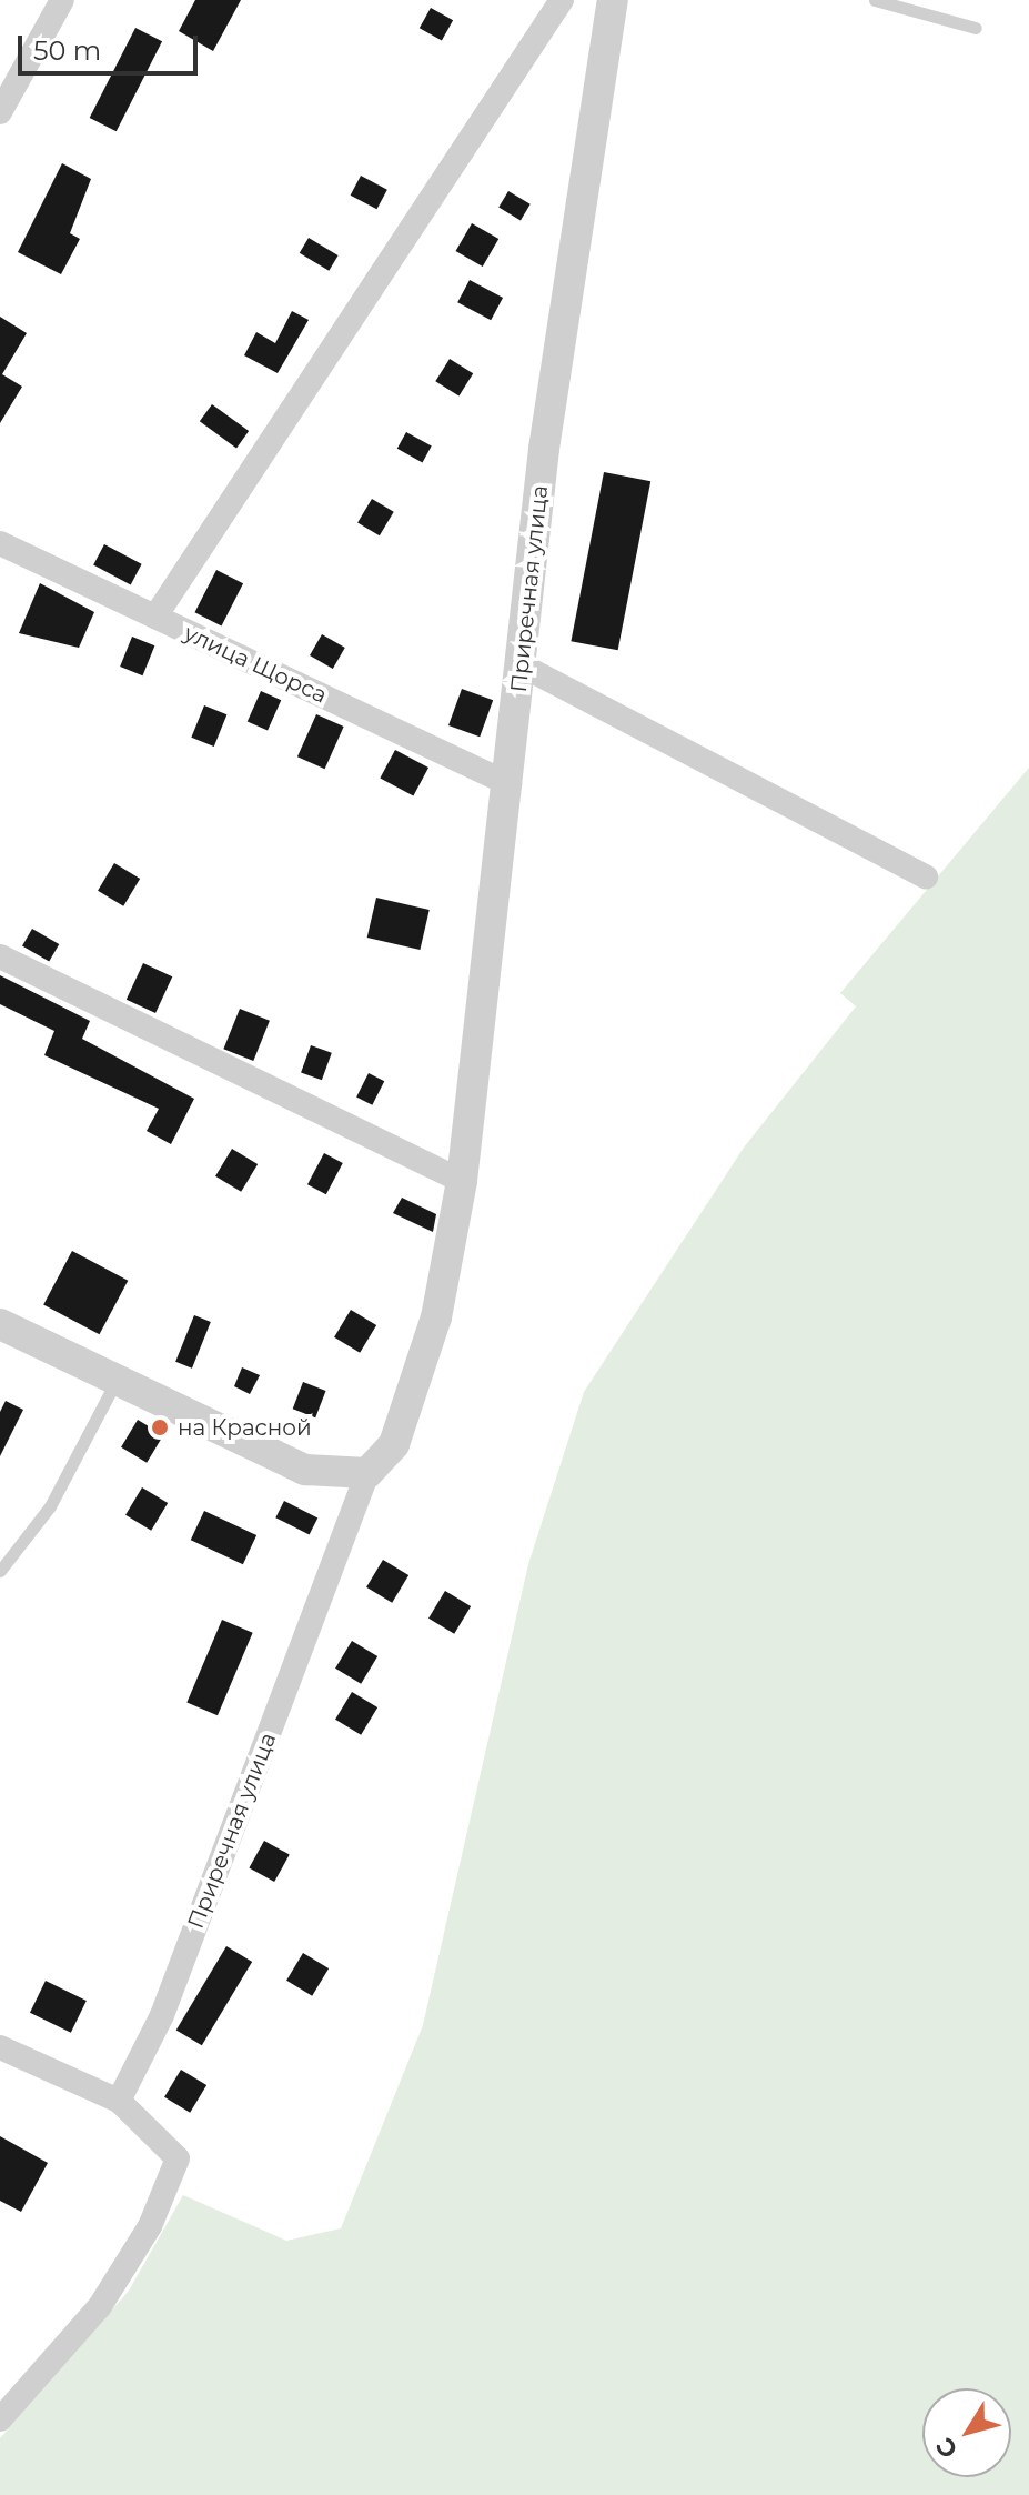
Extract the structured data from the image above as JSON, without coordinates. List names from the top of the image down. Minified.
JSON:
{"streets":{"street":["Приречная улица","улица Щорса"]},"crossings":[["Приречная улица","улица Щорса"]],"places":["на Красной"],"scale_bar":"50 m","north":"bottom left"}
